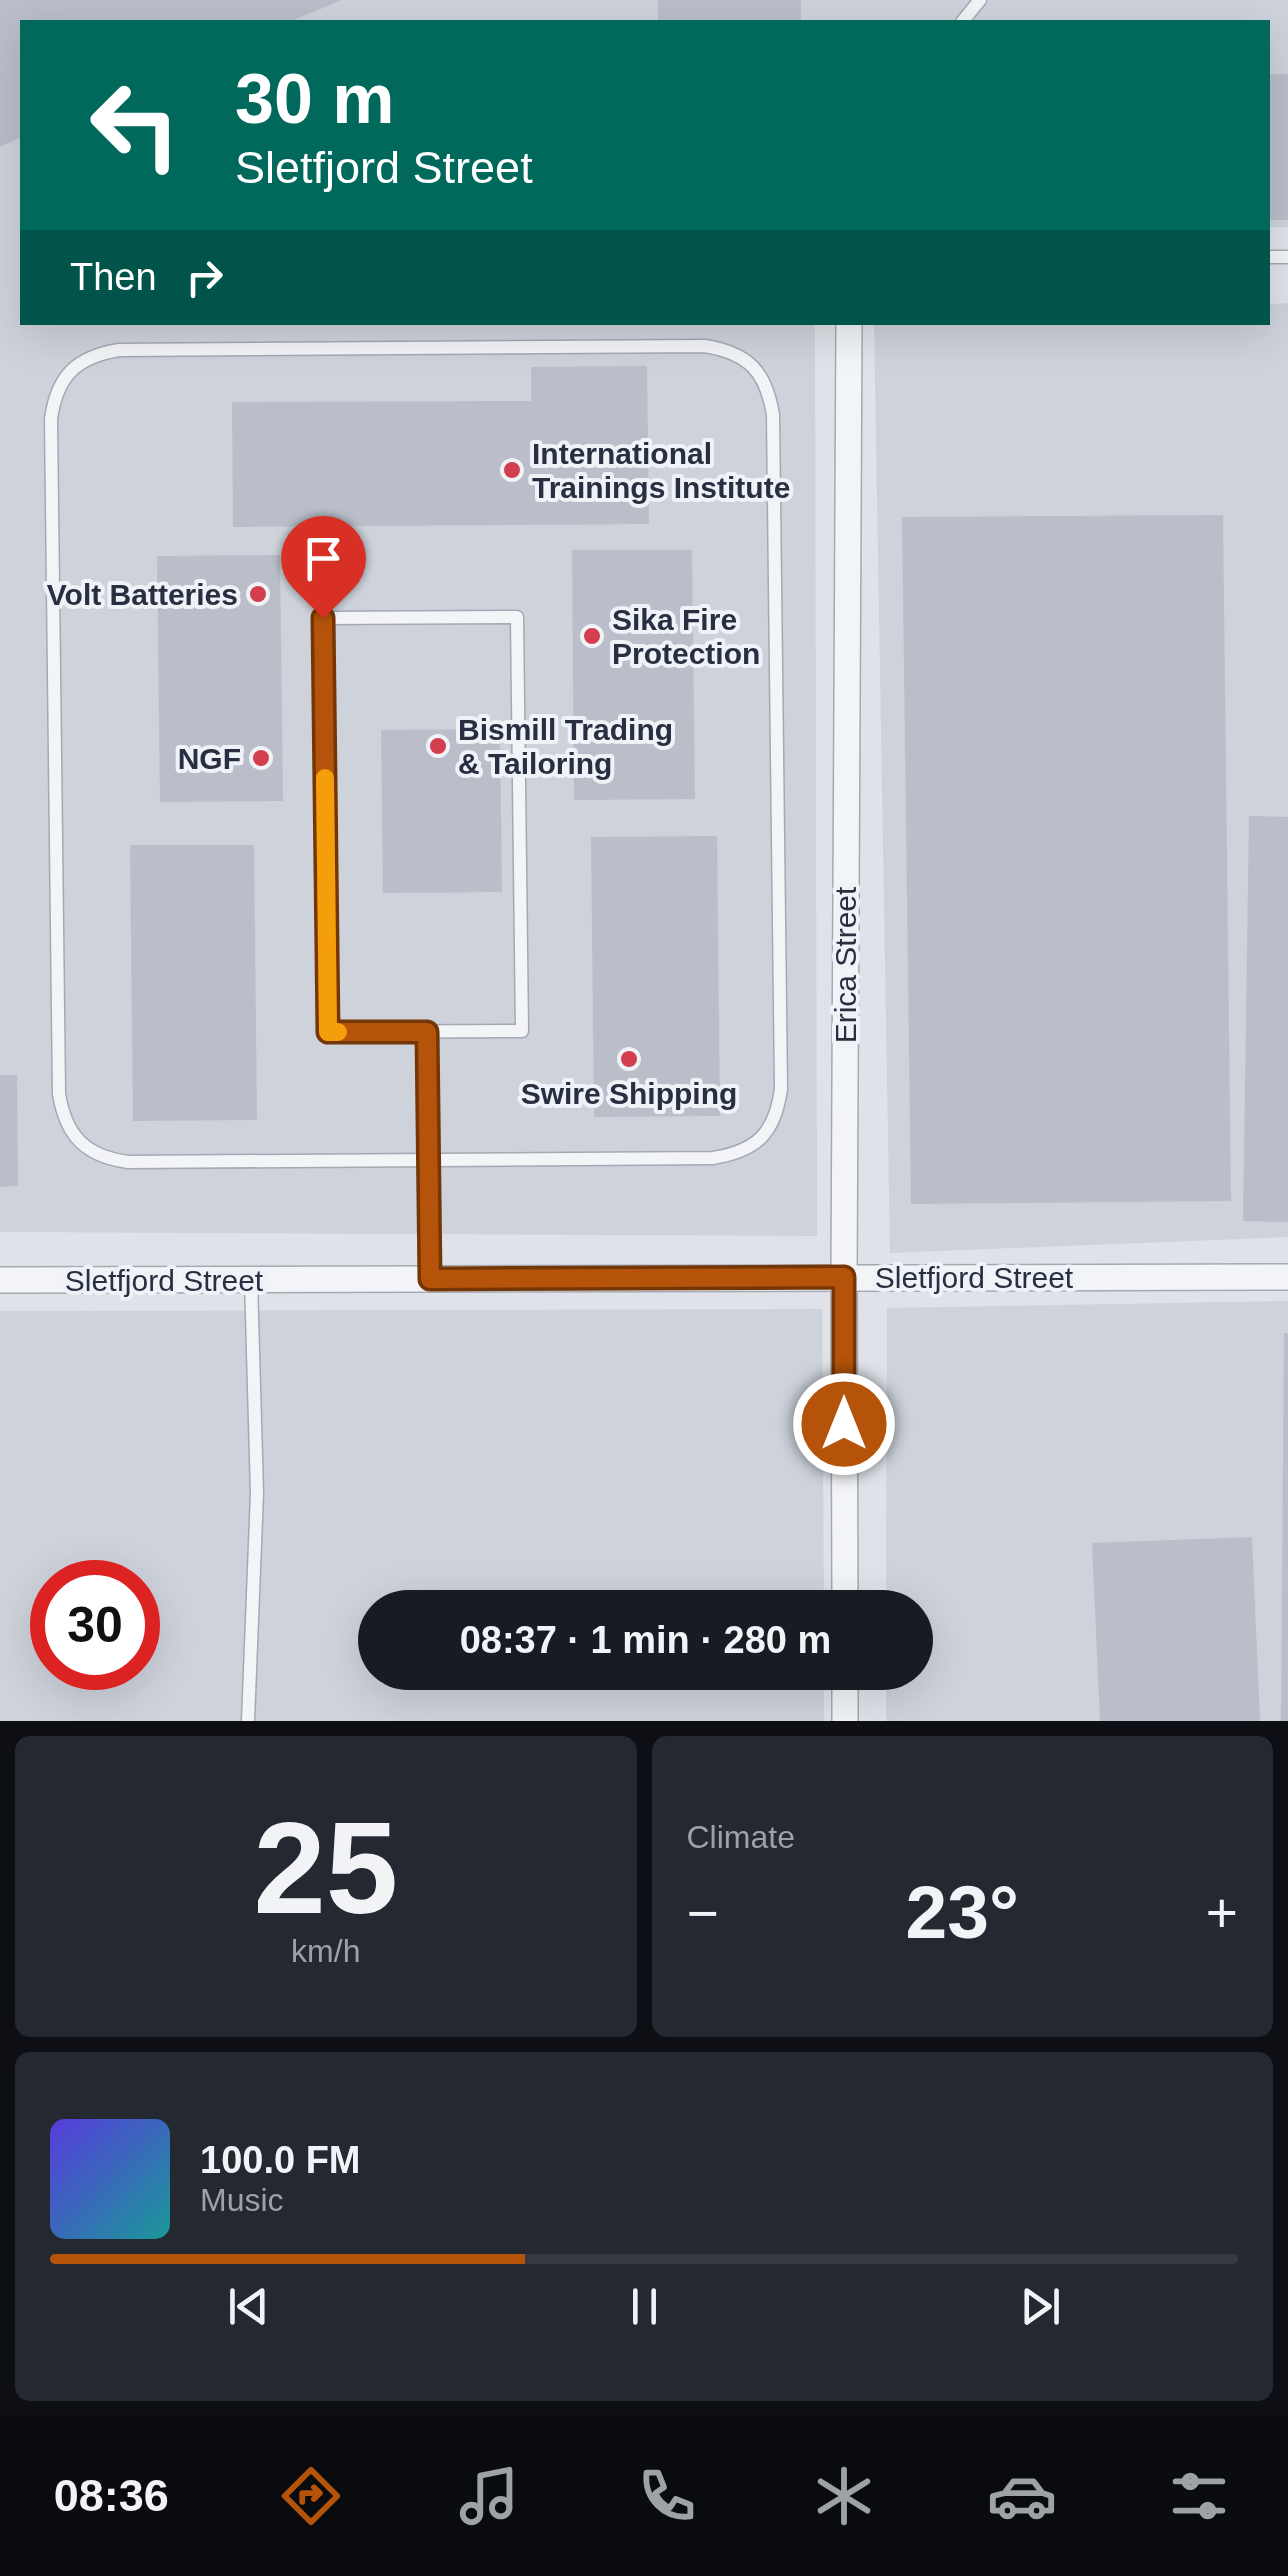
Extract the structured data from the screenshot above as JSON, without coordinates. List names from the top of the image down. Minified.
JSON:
{"streets":{"street":["Erica Street","Sletfjord Street"]},"crossings":[["Erica Street","Sletfjord Street"]],"places":["International Trainings Institute","Volt Batteries","Sika Fire Protection","Bismill Trading & Tailoring","NGF","Swire Shipping"],"page":{"turn":["30 m","Sletfjord Street"],"then":"Then","limit":"30","trip":"08:37 · 1 min · 280 m","tile":[["25","km/h"],"Climate"],"heat":["−","23°","+"],"song":["100.0 FM","Music"],"tabs":"08:36"}}
